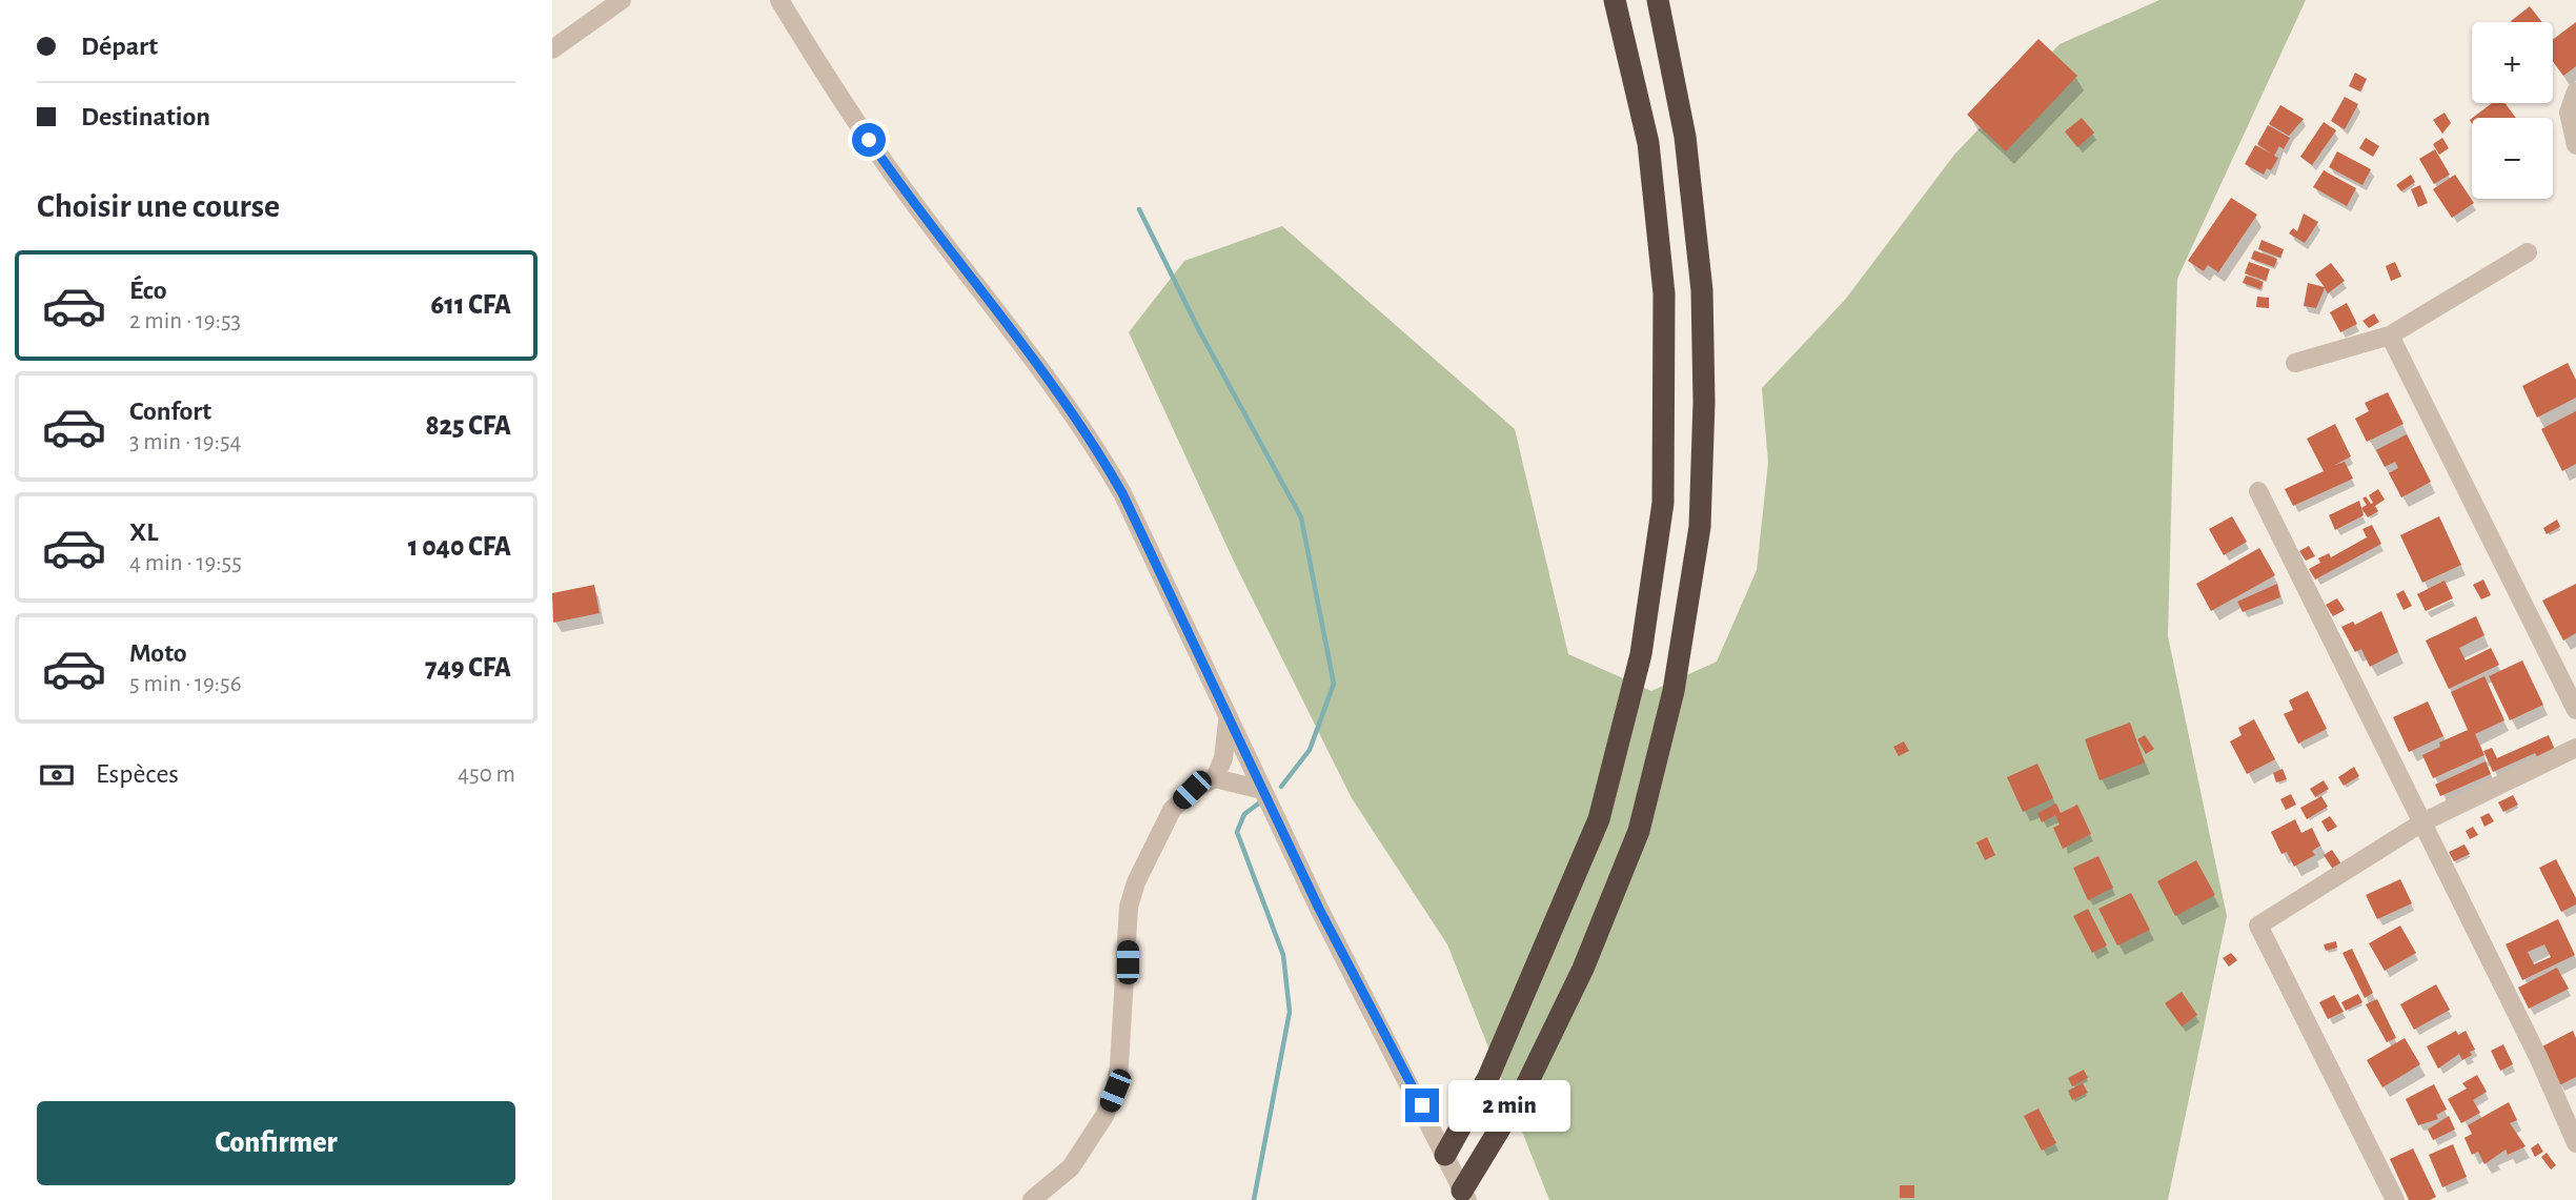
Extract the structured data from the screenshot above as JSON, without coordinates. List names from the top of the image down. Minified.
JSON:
{"page":{"banner":["Départ","Destination"],"map_buttons":["+","−"],"heading":"Choisir une course","list":[{"name":"Éco","note":"2 min · 19:53","value":"611 CFA"},{"name":"Confort","note":"3 min · 19:54","value":"825 CFA"},{"name":"XL","note":"4 min · 19:55","value":"1 040 CFA"},{"name":"Moto","note":"5 min · 19:56","value":"749 CFA"}],"pay":["Espèces","450 m"],"bubble":"2 min","buttons":"Confirmer"}}
